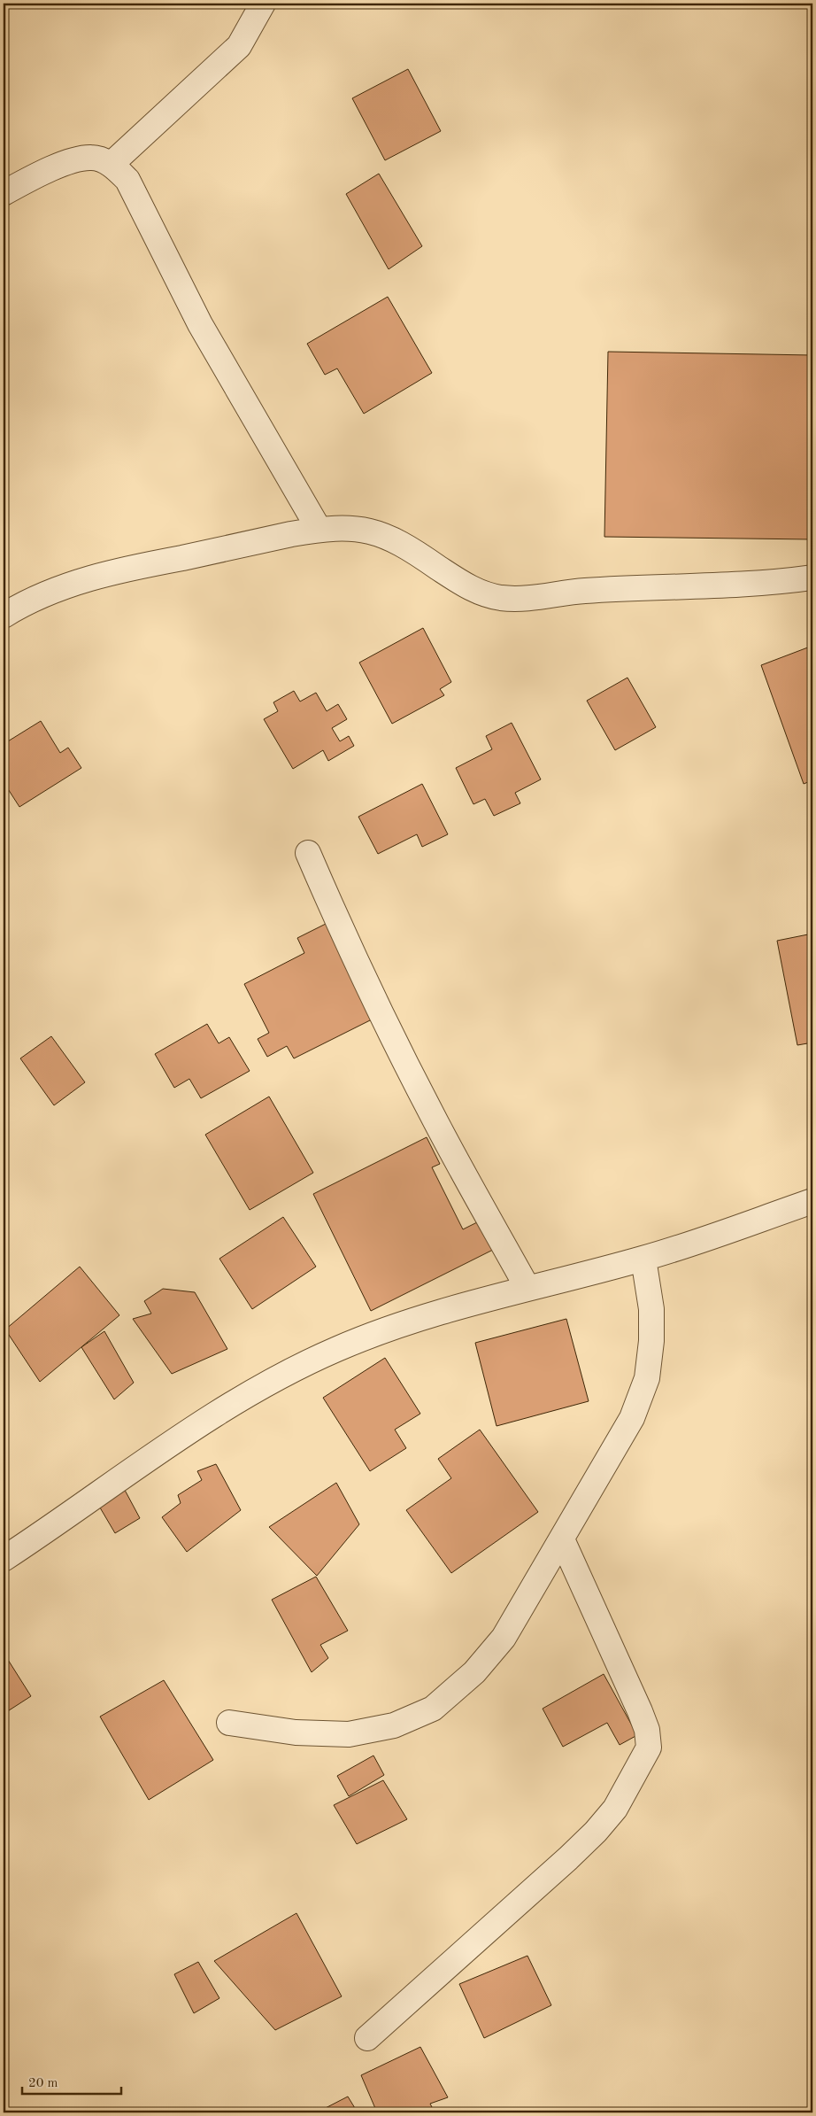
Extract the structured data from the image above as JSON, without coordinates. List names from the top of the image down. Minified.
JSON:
{"scale_bar":"20 m"}
